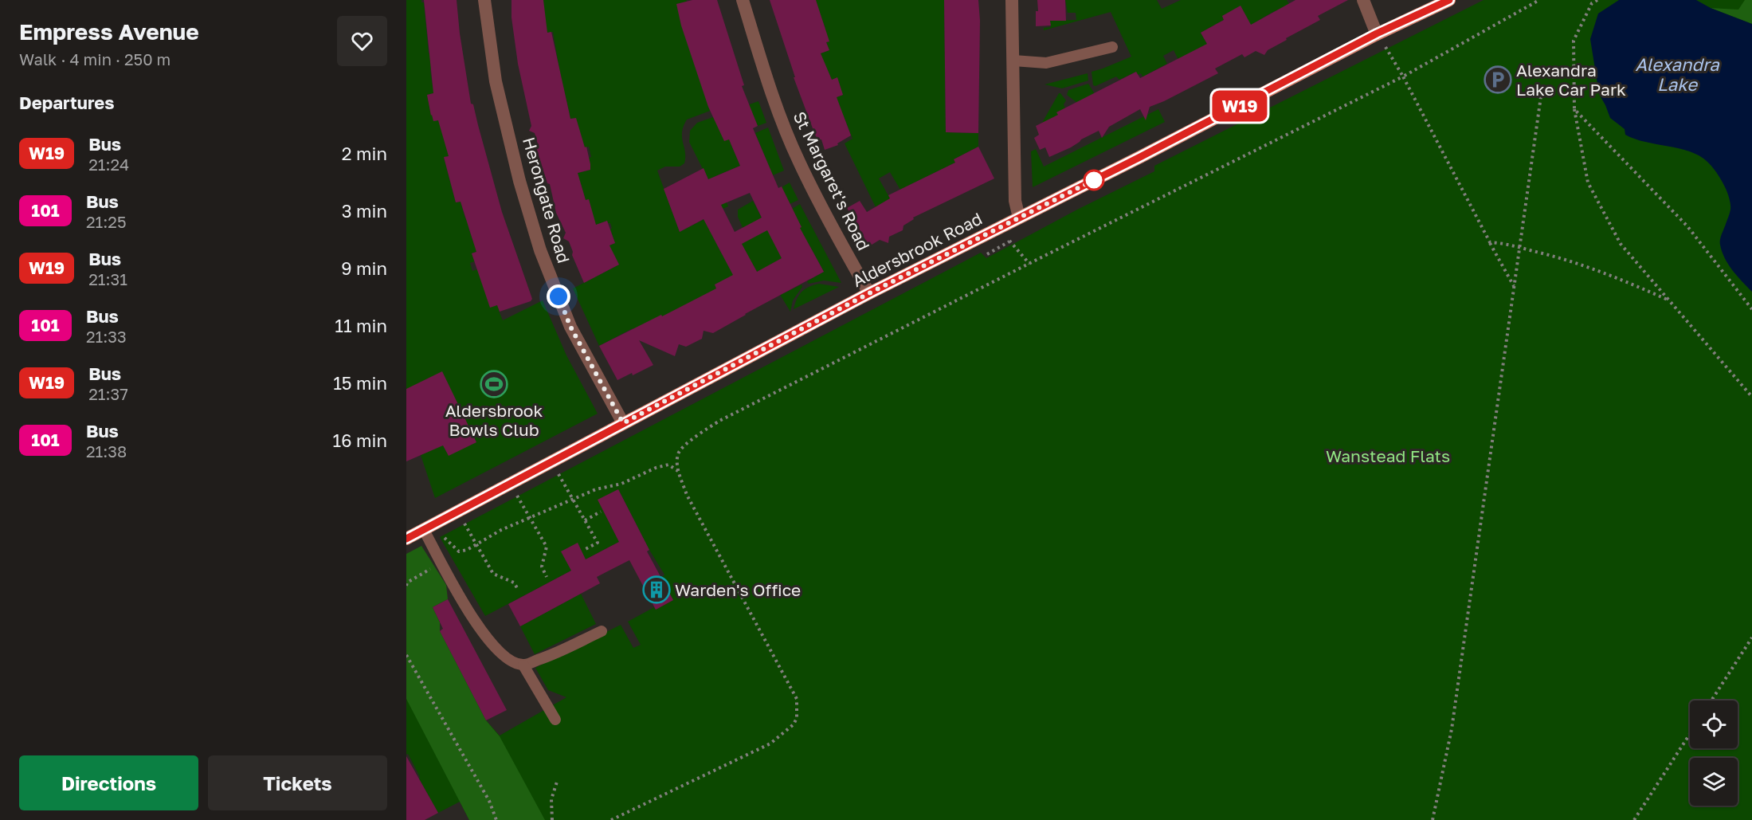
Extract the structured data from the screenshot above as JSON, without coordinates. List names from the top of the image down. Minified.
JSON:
{"streets":{"main road":["Aldersbrook Road"],"street":["St Margaret's Road","Herongate Road"]},"crossings":[["St Margaret's Road","Aldersbrook Road"],["Herongate Road","Aldersbrook Road"]],"water":["Alexandra Lake"],"parks":["Wanstead Flats"],"places":{"parking":["Alexandra Lake Car Park"],"sports":["Aldersbrook Bowls Club"],"building":["Warden's Office"]},"lines":["bus line W19"],"page":{"heading":[["Empress Avenue","Walk · 4 min · 250 m"],"Departures"],"on_map":"W19","list":[{"mark":"W19","name":"Bus","note":"21:24","value":"2 min"},{"mark":"101","name":"Bus","note":"21:25","value":"3 min"},{"mark":"W19","name":"Bus","note":"21:31","value":"9 min"},{"mark":"101","name":"Bus","note":"21:33","value":"11 min"},{"mark":"W19","name":"Bus","note":"21:37","value":"15 min"},{"mark":"101","name":"Bus","note":"21:38","value":"16 min"}],"buttons":["Directions","Tickets"]}}
